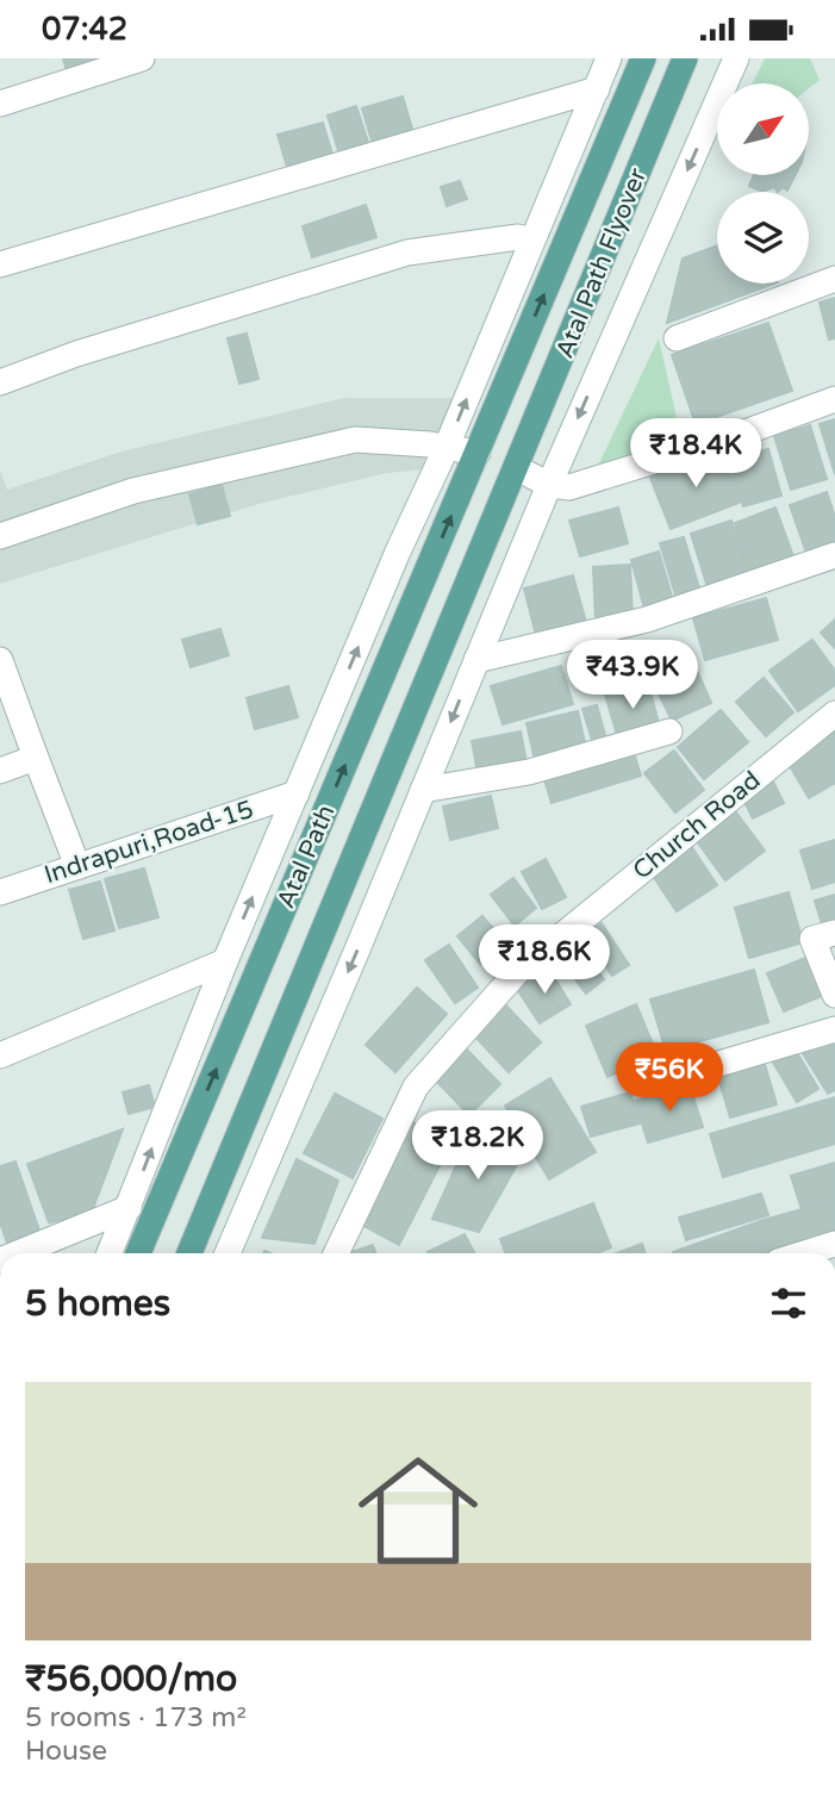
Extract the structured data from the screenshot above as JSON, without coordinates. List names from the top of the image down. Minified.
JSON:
{"streets":{"main road":["Atal Path Flyover","Atal Path"],"street":["Church Road","Indrapuri,Road-15"]},"crossings":[["Atal Path Flyover","Atal Path"]],"north":"top right","page":{"status":"07:42","price":["₹18.4K","₹43.9K","₹18.6K","₹56K","₹18.2K"],"heading":"5 homes","list":[{"name":"₹56,000/mo","note":"5 rooms · 173 m² · House"}]}}
